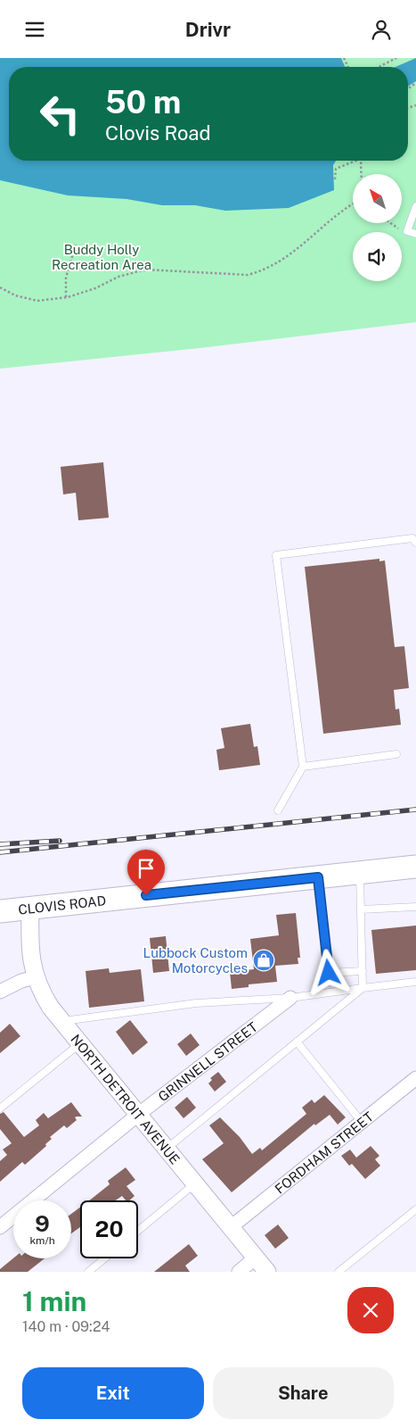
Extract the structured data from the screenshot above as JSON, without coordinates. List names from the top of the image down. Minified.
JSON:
{"streets":{"highway":["CLOVIS ROAD"],"street":["GRINNELL STREET","NORTH DETROIT AVENUE","FORDHAM STREET"]},"crossings":[["CLOVIS ROAD","NORTH DETROIT AVENUE"],["GRINNELL STREET","NORTH DETROIT AVENUE"],["NORTH DETROIT AVENUE","FORDHAM STREET"]],"parks":["Buddy Holly Recreation Area"],"places":{"shop":["Lubbock Custom Motorcycles"]},"north":"top left","page":{"header":"Drivr","turn":["50 m","Clovis Road"],"speed":"9 km/h","limit":"20","heading":["1 min","140 m · 09:24"],"buttons":["Exit","Share"]}}
